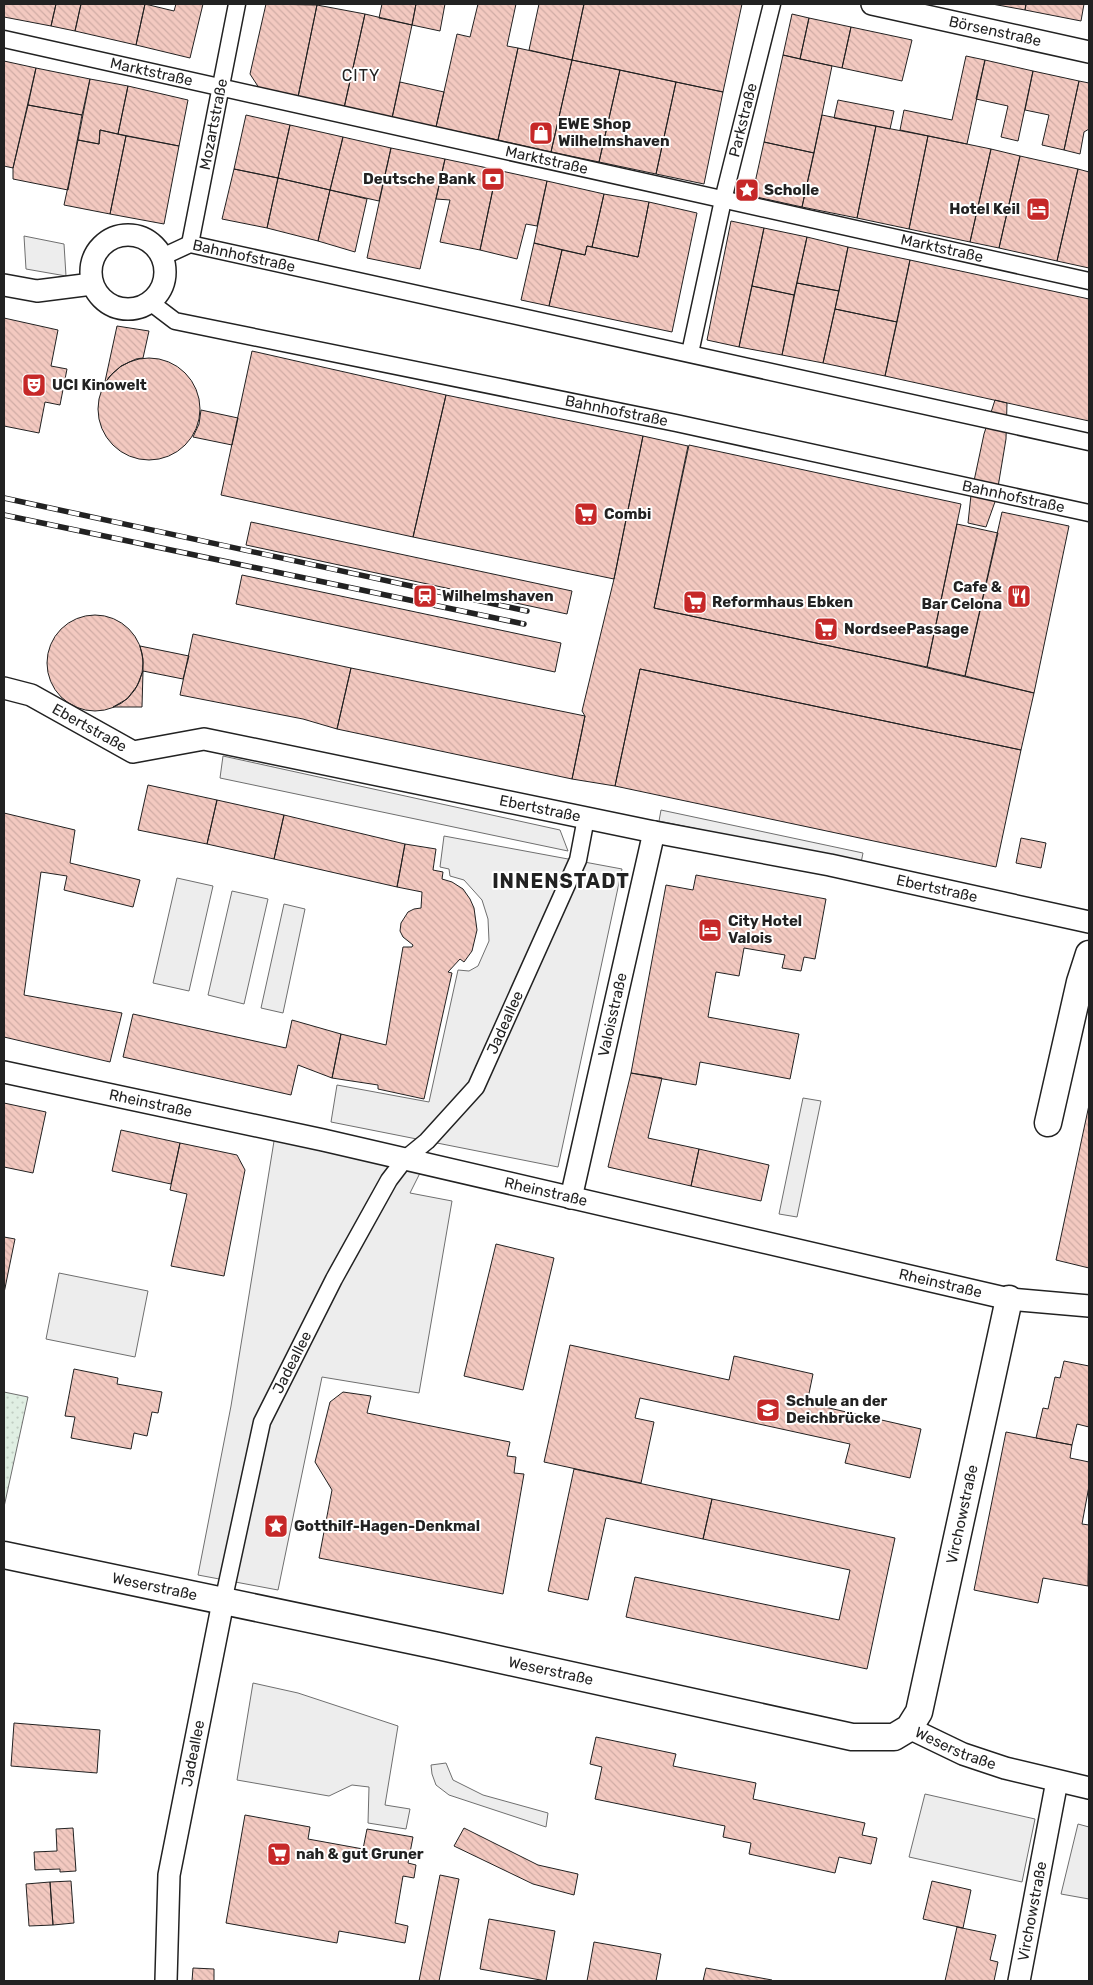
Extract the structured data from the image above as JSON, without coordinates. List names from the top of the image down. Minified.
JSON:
{"streets":{"street":["Börsenstraße","Marktstraße","Parkstraße","Mozartstraße","Bahnhofstraße","Ebertstraße","Valoisstraße","Jadeallee","Rheinstraße","Virchowstraße","Weserstraße"]},"crossings":[["Marktstraße","Parkstraße"],["Marktstraße","Mozartstraße"],["Parkstraße","Bahnhofstraße"],["Mozartstraße","Bahnhofstraße"],["Ebertstraße","Valoisstraße"],["Ebertstraße","Jadeallee"],["Valoisstraße","Rheinstraße"],["Jadeallee","Rheinstraße"],["Jadeallee","Weserstraße"],["Rheinstraße","Virchowstraße"],["Virchowstraße","Weserstraße"]],"districts":["CITY","INNENSTADT"],"places":{"shop":["EWE Shop Wilhelmshaven"],"bank":["Deutsche Bank"],"place":["Scholle","Gotthilf-Hagen-Denkmal"],"hotel":["Hotel Keil","City Hotel Valois"],"theatre":["UCI Kinowelt"],"supermarket":["Combi","Reformhaus Ebken","NordseePassage","nah & gut Gruner"],"station":["Wilhelmshaven"],"restaurant":["Cafe & Bar Celona"],"school or university":["Schule an der Deichbrücke"]}}
